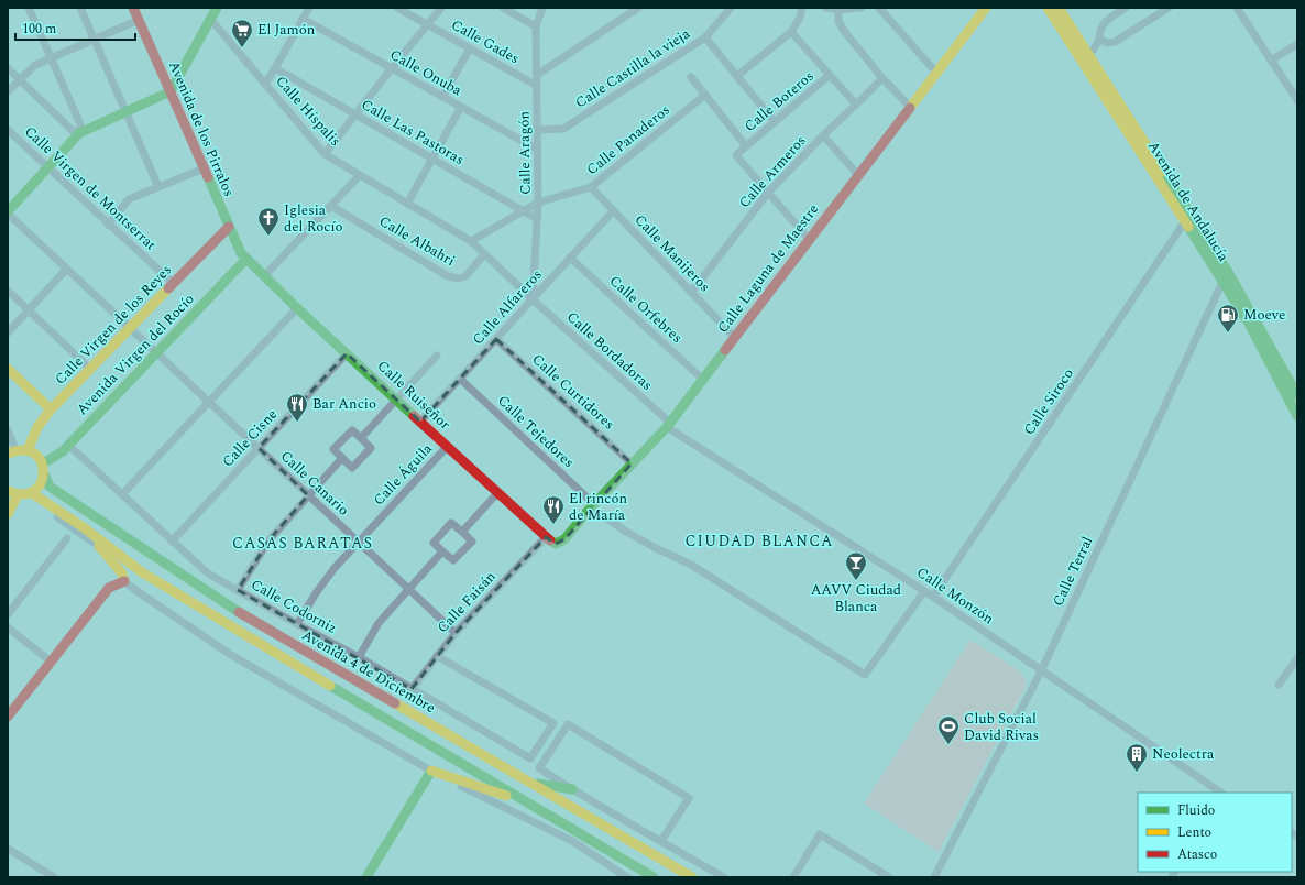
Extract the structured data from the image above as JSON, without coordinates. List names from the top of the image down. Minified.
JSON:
{"streets":{"main road":["Avenida de los Pirralos","Avenida de Andalucía","Calle Laguna de Maestre","Calle Virgen de los Reyes","Avenida Virgen del Rocío","Calle Ruiseñor","Avenida 4 de Diciembre"],"street":["Calle Gades","Calle Castilla la vieja","Calle Onuba","Calle Boteros","Calle Híspalis","Calle Las Pastoras","Calle Panaderos","Calle Aragón","Calle Armeros","Calle Virgen de Montserrat","Calle Albahri","Calle Manijeros","Calle Alfareros","Calle Orfebres","Calle Bordadoras","Calle Curtidores","Calle Siroco","Calle Tejedores","Calle Cisne","Calle Águila","Calle Canario","Calle Terral","Calle Monzón","Calle Faisán","Calle Codorniz"]},"crossings":[["Calle Gades","Calle Aragón"],["Calle Castilla la vieja","Calle Aragón"],["Calle Onuba","Calle Aragón"],["Calle Híspalis","Calle Panaderos"],["Calle Híspalis","Calle Albahri"],["Calle Híspalis","Calle Bordadoras"],["Avenida de los Pirralos","Calle Virgen de los Reyes"],["Avenida de los Pirralos","Avenida Virgen del Rocío"],["Avenida de los Pirralos","Calle Ruiseñor"],["Calle Las Pastoras","Calle Panaderos"],["Calle Las Pastoras","Calle Aragón"],["Calle Panaderos","Calle Aragón"],["Calle Panaderos","Calle Manijeros"],["Calle Aragón","Calle Alfareros"],["Calle Aragón","Calle Bordadoras"],["Calle Armeros","Calle Manijeros"],["Calle Virgen de Montserrat","Calle Virgen de los Reyes"],["Avenida de Andalucía","Calle Siroco"],["Avenida de Andalucía","Calle Terral"],["Calle Albahri","Calle Bordadoras"],["Calle Manijeros","Calle Laguna de Maestre"],["Calle Manijeros","Calle Alfareros"],["Calle Laguna de Maestre","Calle Orfebres"],["Calle Laguna de Maestre","Calle Bordadoras"],["Calle Laguna de Maestre","Calle Curtidores"],["Calle Laguna de Maestre","Calle Ruiseñor"],["Calle Laguna de Maestre","Calle Tejedores"],["Calle Laguna de Maestre","Calle Monzón"],["Calle Laguna de Maestre","Calle Faisán"],["Calle Alfareros","Calle Orfebres"],["Calle Alfareros","Calle Bordadoras"],["Calle Alfareros","Calle Curtidores"],["Calle Alfareros","Calle Ruiseñor"],["Calle Alfareros","Calle Tejedores"],["Calle Virgen de los Reyes","Calle Canario"],["Calle Bordadoras","Calle Monzón"],["Avenida Virgen del Rocío","Calle Ruiseñor"],["Avenida Virgen del Rocío","Calle Canario"],["Avenida Virgen del Rocío","Calle Codorniz"],["Calle Ruiseñor","Calle Cisne"],["Calle Ruiseñor","Calle Águila"],["Calle Ruiseñor","Calle Faisán"],["Calle Siroco","Calle Monzón"],["Calle Tejedores","Calle Monzón"],["Calle Cisne","Calle Canario"],["Calle Cisne","Calle Codorniz"],["Calle Águila","Calle Canario"],["Calle Águila","Calle Codorniz"],["Calle Canario","Calle Faisán"],["Calle Terral","Calle Monzón"],["Calle Faisán","Calle Codorniz"]],"districts":["CIUDAD BLANCA","CASAS BARATAS"],"places":{"supermarket":["El Jamón"],"church":["Iglesia del Rocío"],"fuel station":["Moeve"],"restaurant":["Bar Ancio","El rincón de María"],"bar":["AAVV Ciudad Blanca"],"sports":["Club Social David Rivas"],"building":["Neolectra"]},"legend":["Fluido","Lento","Atasco"],"scale_bar":"100 m"}
